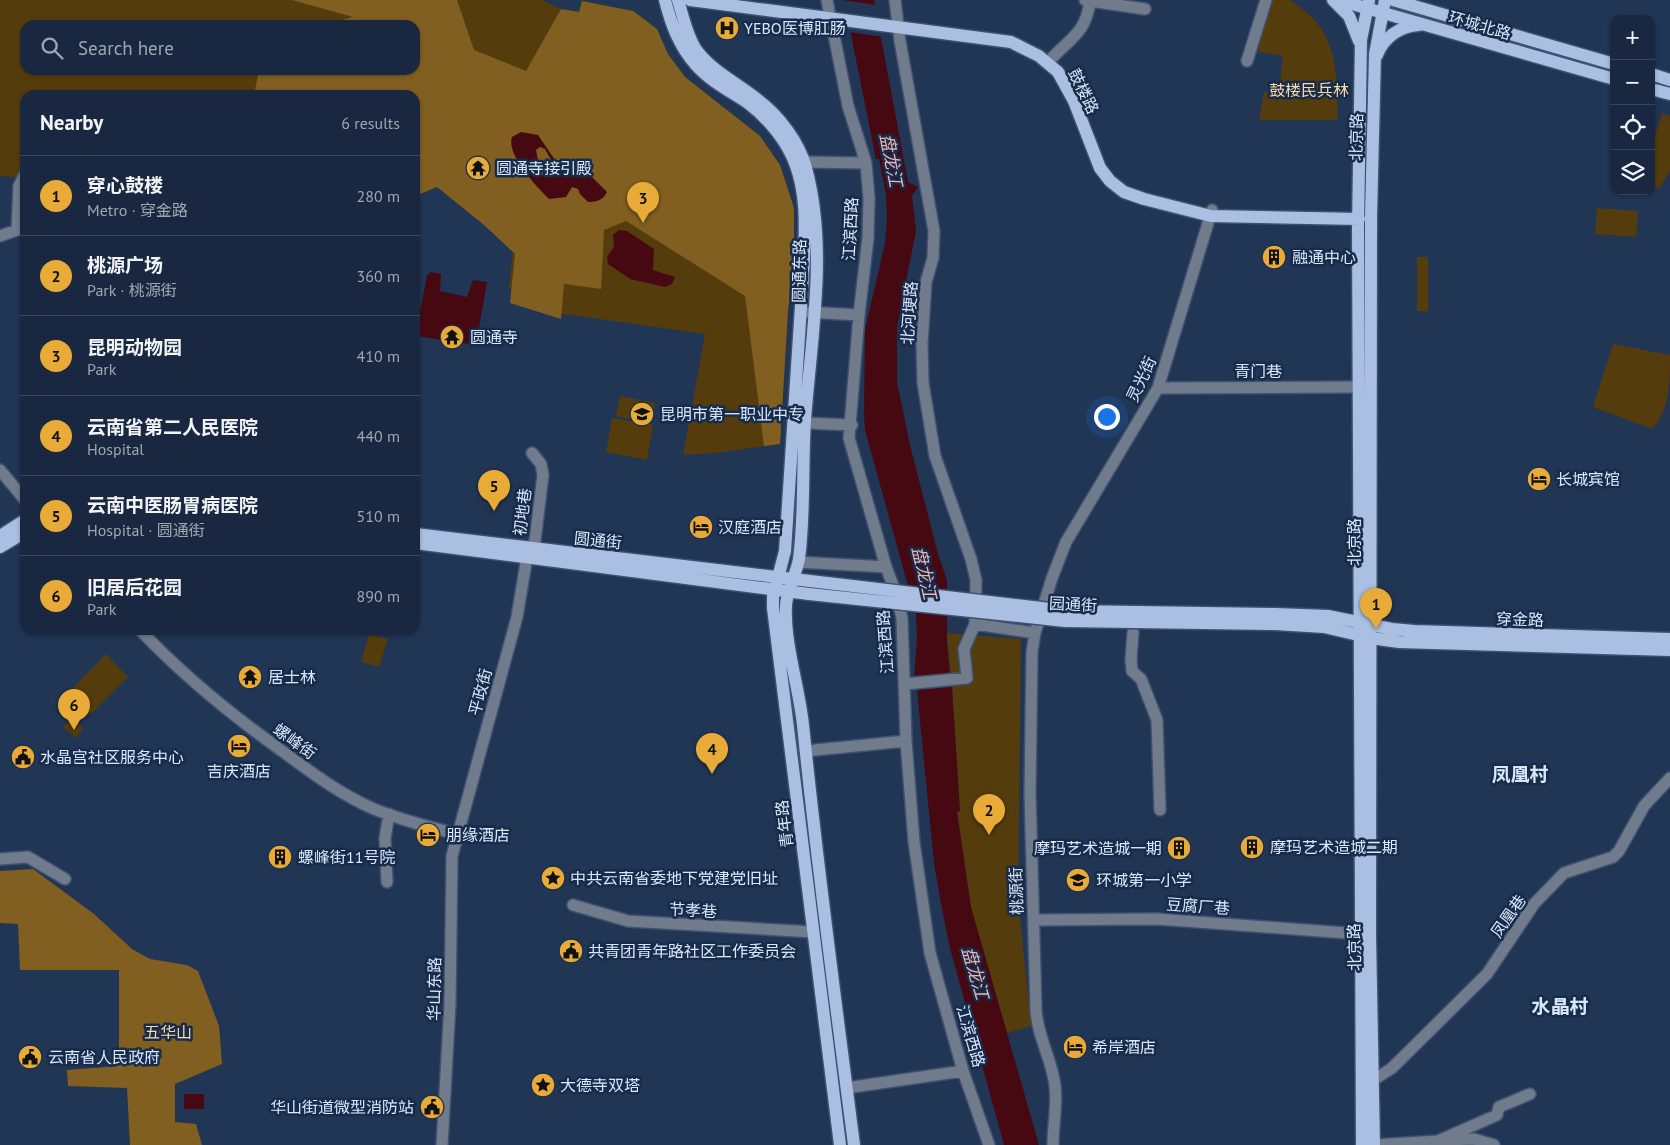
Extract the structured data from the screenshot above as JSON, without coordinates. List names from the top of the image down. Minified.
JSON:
{"streets":{"main road":["环城北路","鼓楼路","北京路","圆通东路","圆通街","园通街","穿金路","青年路"],"street":["江滨西路","北河埂路","青门巷","灵光街","初地巷","平政街","螺峰街","桃源街","豆腐厂巷","节孝巷","凤凰巷","华山东路"]},"crossings":[["环城北路","北京路"],["鼓楼路","北京路"],["鼓楼路","江滨西路"],["鼓楼路","北河埂路"],["鼓楼路","灵光街"],["北京路","青门巷"],["北京路","园通街"],["北京路","穿金路"],["北京路","豆腐厂巷"],["北京路","凤凰巷"],["圆通东路","圆通街"],["圆通东路","园通街"],["圆通东路","青年路"],["青门巷","灵光街"],["灵光街","桃源街"],["初地巷","圆通街"],["初地巷","平政街"],["圆通街","园通街"],["圆通街","平政街"],["圆通街","青年路"],["园通街","穿金路"],["园通街","青年路"],["平政街","螺峰街"],["平政街","华山东路"],["螺峰街","华山东路"],["青年路","节孝巷"],["桃源街","豆腐厂巷"]],"districts":["凤凰村","水晶村"],"water":["盘龙江"],"parks":["鼓楼民兵林","五华山"],"places":{"hospital":["YEBO医博肛肠"],"temple":["圆通寺接引殿","圆通寺","居士林"],"building":["融通中心","摩玛艺术造城二期","摩玛艺术造城一期","螺峰街11号院"],"school or university":["昆明市第一职业中专","环城第一小学"],"hotel":["长城宾馆","汉庭酒店","吉庆酒店","朋缘酒店","希岸酒店"],"public building":["水晶宫社区服务中心","共青团青年路社区工作委员会","云南省人民政府","华山街道微型消防站"],"place":["中共云南省委地下党建党旧址","大德寺双塔"]},"page":{"map_buttons":["+","−"],"search":"Search here","heading":["Nearby","6 results"],"list":[{"mark":"1","name":"穿心鼓楼","note":"Metro · 穿金路","value":"280 m"},{"mark":"2","name":"桃源广场","note":"Park · 桃源街","value":"360 m"},{"mark":"3","name":"昆明动物园","note":"Park","value":"410 m"},{"mark":"4","name":"云南省第二人民医院","note":"Hospital","value":"440 m"},{"mark":"5","name":"云南中医肠胃病医院","note":"Hospital · 圆通街","value":"510 m"},{"mark":"6","name":"旧居后花园","note":"Park","value":"890 m"}],"pins":["3","5","1","6","4","2"]}}
